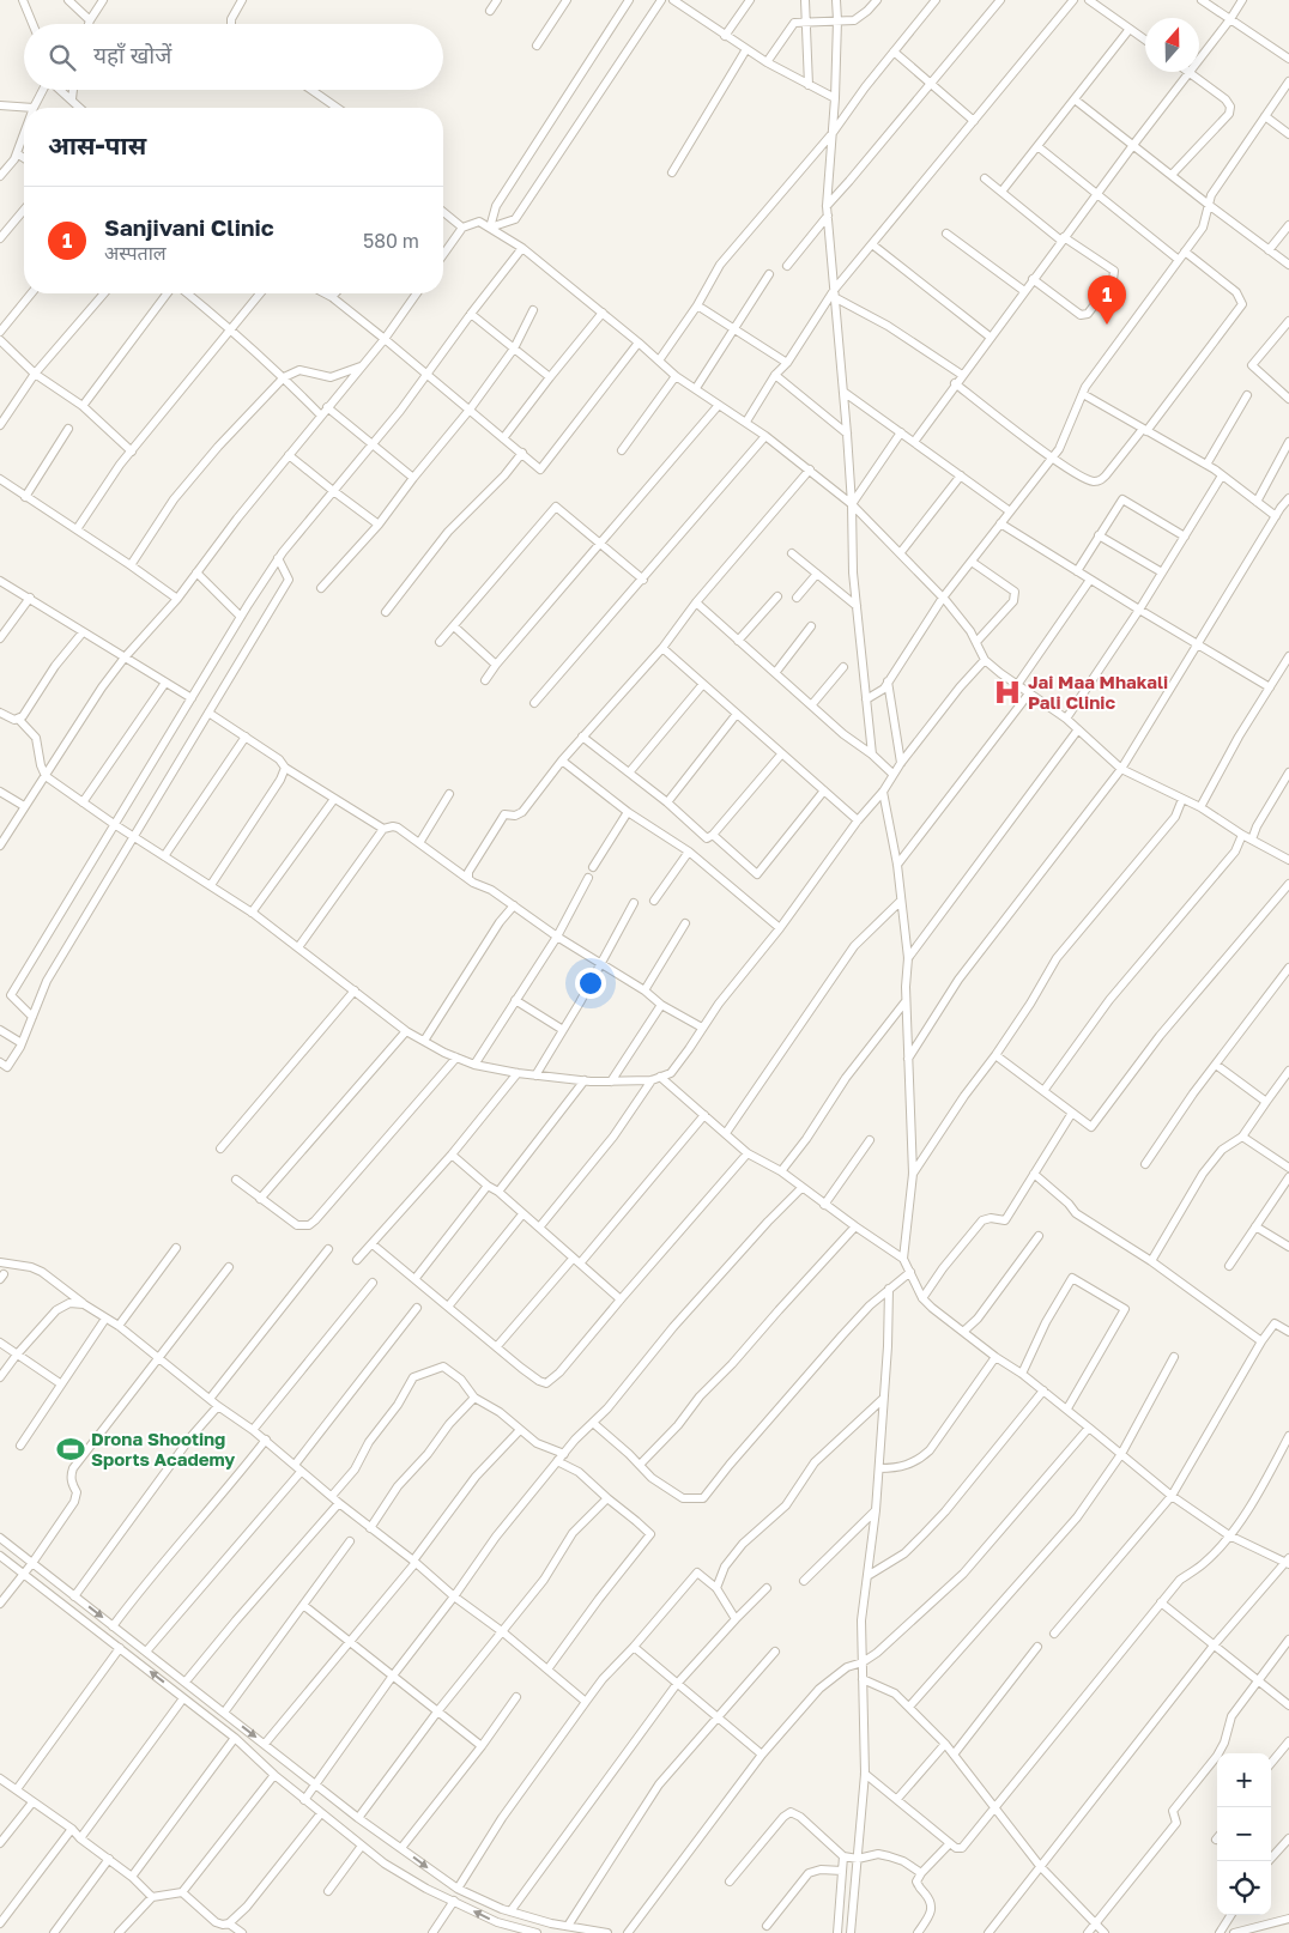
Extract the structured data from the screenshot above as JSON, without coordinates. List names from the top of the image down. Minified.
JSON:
{"places":{"hospital":["Jai Maa Mhakali Pali Clinic"],"sports":["Drona Shooting Sports Academy"]},"north":"top","page":{"search":"यहाँ खोजें","heading":"आस-पास","list":[{"mark":"1","name":"Sanjivani Clinic","note":"अस्पताल","value":"580 m"}],"pins":"1","map_buttons":["+","−"]}}
